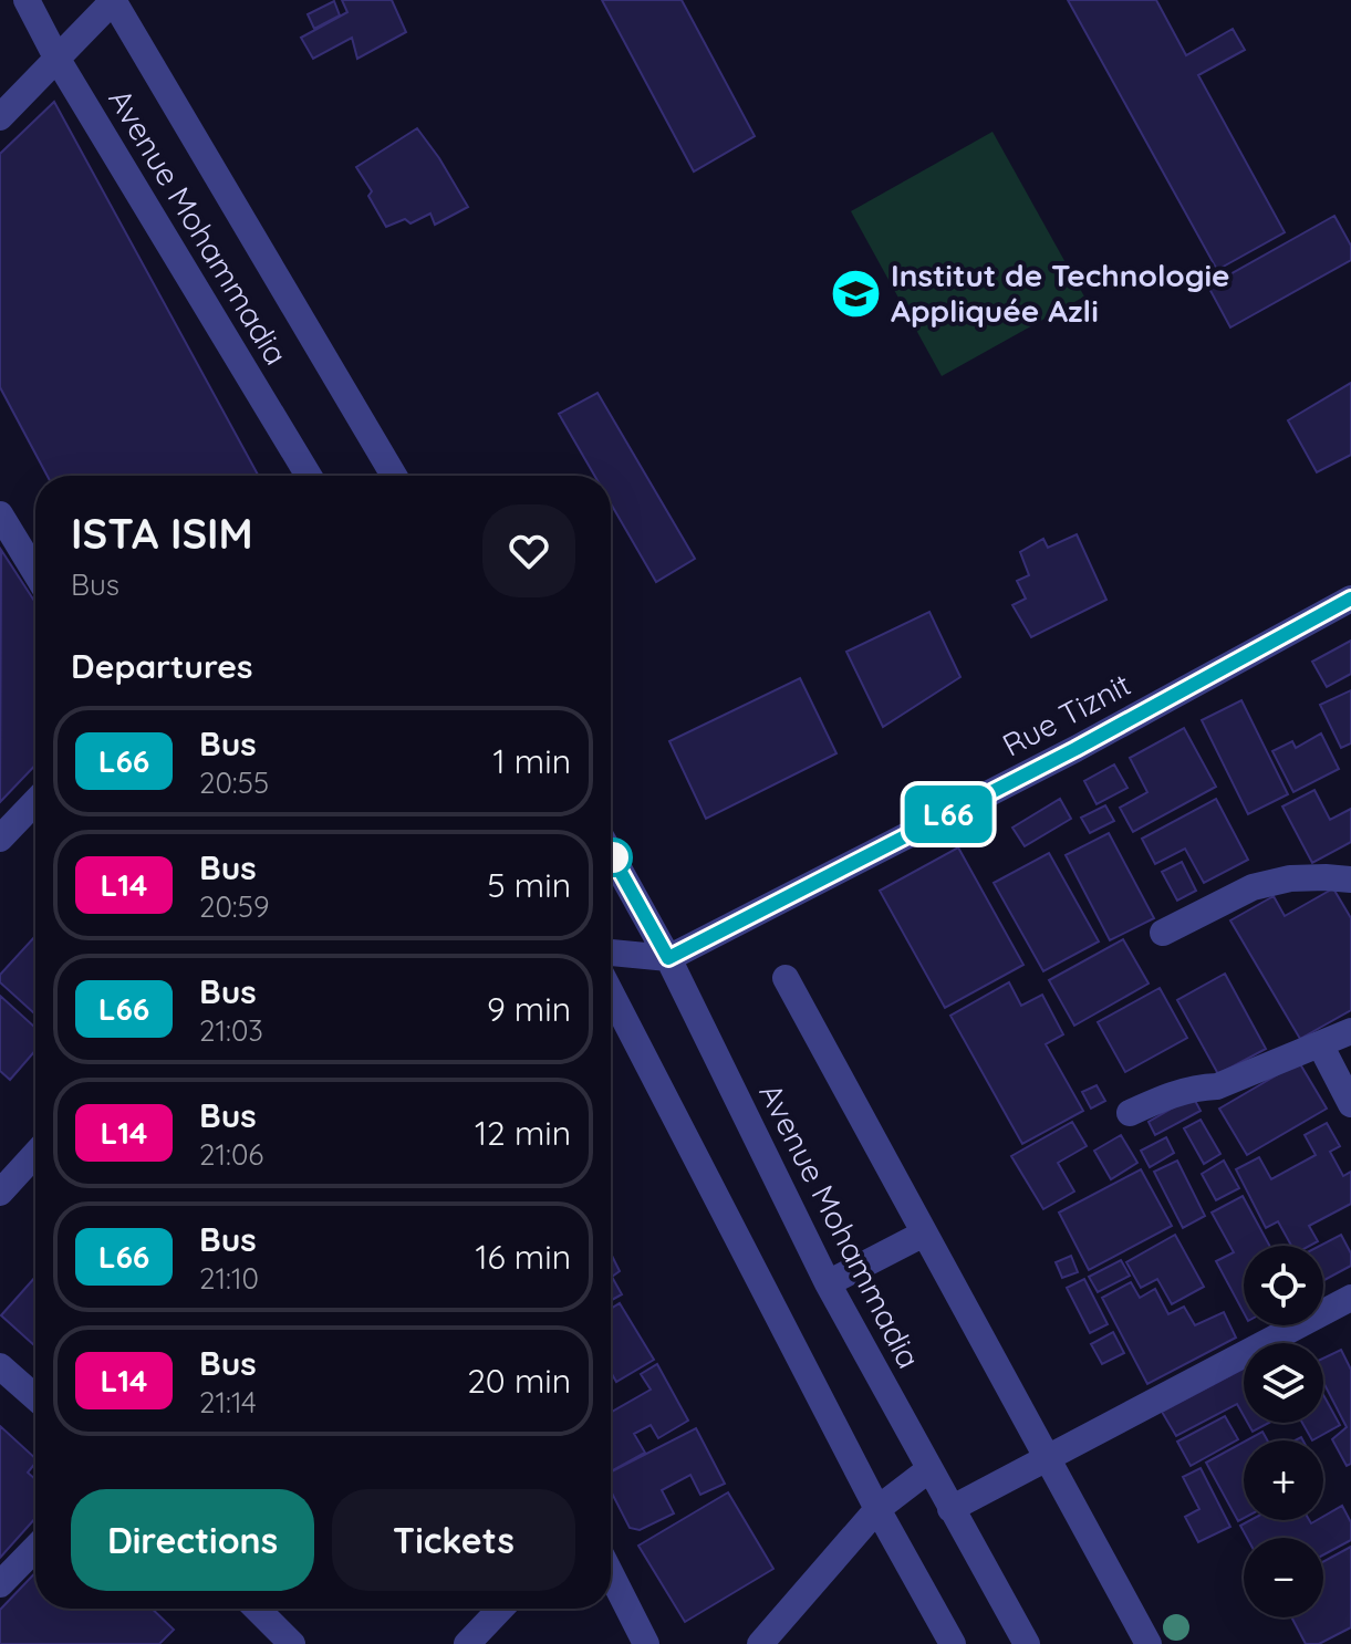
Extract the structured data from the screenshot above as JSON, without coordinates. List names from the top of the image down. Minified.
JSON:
{"streets":{"street":["Avenue Mohammadia","Rue Tiznit"]},"crossings":[["Avenue Mohammadia","Rue Tiznit"]],"places":{"school or university":["Institut de Technologie Appliquée Azli"]},"lines":["bus line L66"],"page":{"on_map":"L66","heading":[["ISTA ISIM","Bus"],"Departures"],"list":[{"mark":"L66","name":"Bus","note":"20:55","value":"1 min"},{"mark":"L14","name":"Bus","note":"20:59","value":"5 min"},{"mark":"L66","name":"Bus","note":"21:03","value":"9 min"},{"mark":"L14","name":"Bus","note":"21:06","value":"12 min"},{"mark":"L66","name":"Bus","note":"21:10","value":"16 min"},{"mark":"L14","name":"Bus","note":"21:14","value":"20 min"}],"map_buttons":["+","−"],"buttons":["Directions","Tickets"]}}
